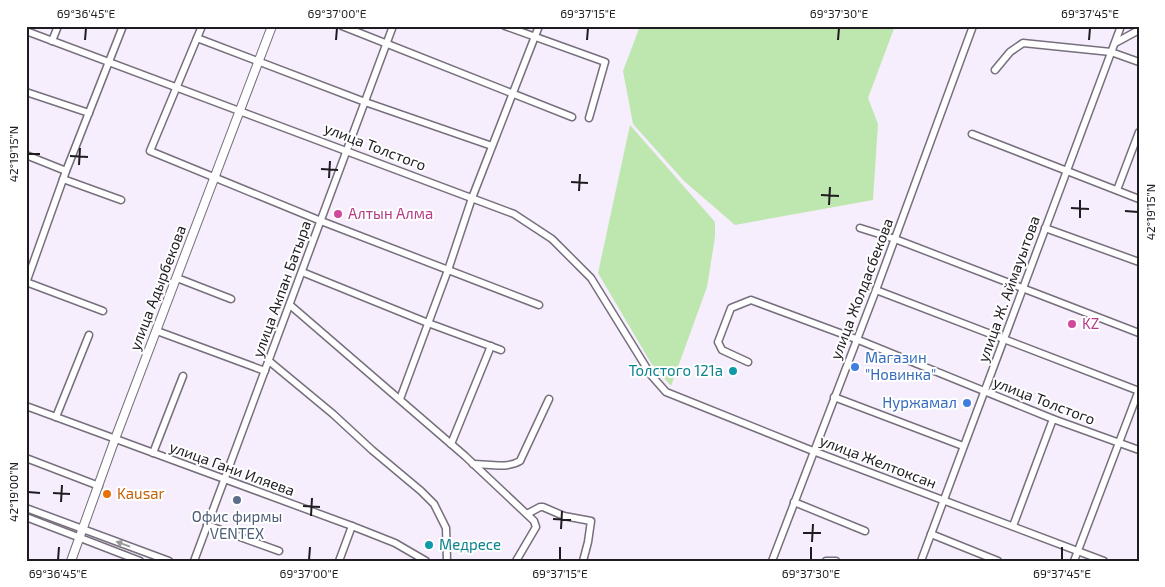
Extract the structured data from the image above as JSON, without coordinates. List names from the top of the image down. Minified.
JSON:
{"streets":{"main road":["улица Адырбекова"],"street":["улица Толстого","улица Акпан Батыра","улица Жолдасбекова","улица Ж. Аймауытова","улица Желтоксан","улица Гани Иляева"]},"crossings":[["улица Толстого","улица Адырбекова"],["улица Толстого","улица Акпан Батыра"],["улица Толстого","улица Жолдасбекова"],["улица Толстого","улица Ж. Аймауытова"],["улица Толстого","улица Желтоксан"],["улица Адырбекова","улица Гани Иляева"],["улица Акпан Батыра","улица Гани Иляева"],["улица Жолдасбекова","улица Желтоксан"],["улица Ж. Аймауытова","улица Желтоксан"]],"places":["Алтын Алма","KZ","Магазин \"Новинка\"","Толстого 121а","Нуржамал","Kausar","Офис фирмы VENTEX","Медресе"],"coordinates":["69°36'45\"E","69°37'00\"E","69°37'15\"E","69°37'30\"E","69°37'45\"E","42°19'15\"N","42°19'00\"N"]}
